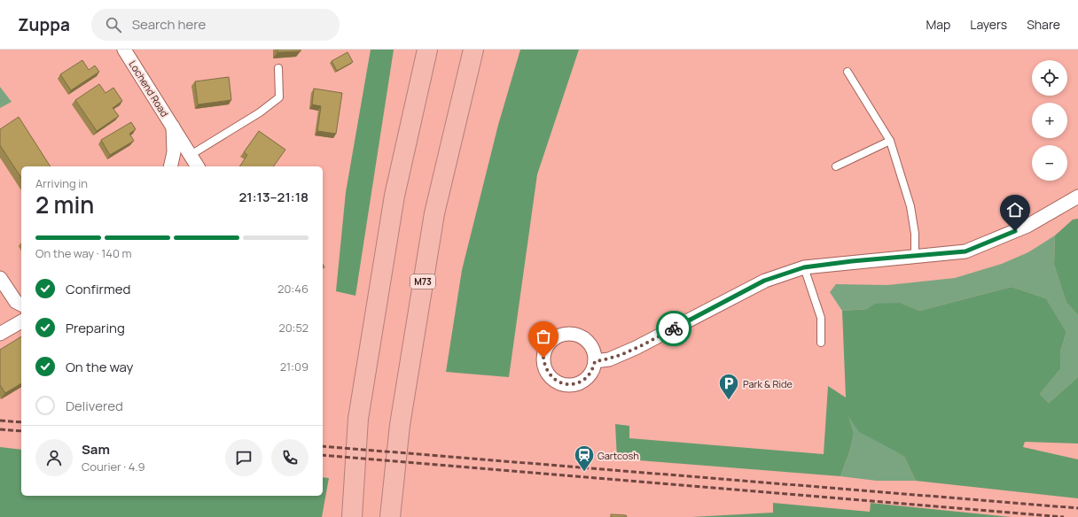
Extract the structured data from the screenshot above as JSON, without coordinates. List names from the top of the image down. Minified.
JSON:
{"streets":{"highway":["M73"],"street":["Lochend Road"]},"places":{"parking":["Park & Ride"],"station":["Gartcosh"]},"page":{"header":"Zuppa","search":"Search here","nav":["Map","Layers","Share"],"map_buttons":["+","−"],"heading":["2 min","Arriving in","21:13–21:18"],"panel":["Sam","Courier · 4.9"],"bar":"On the way · 140 m","list":[["Confirmed","20:46"],["Preparing","20:52"],["On the way","21:09"],"Delivered"]}}
